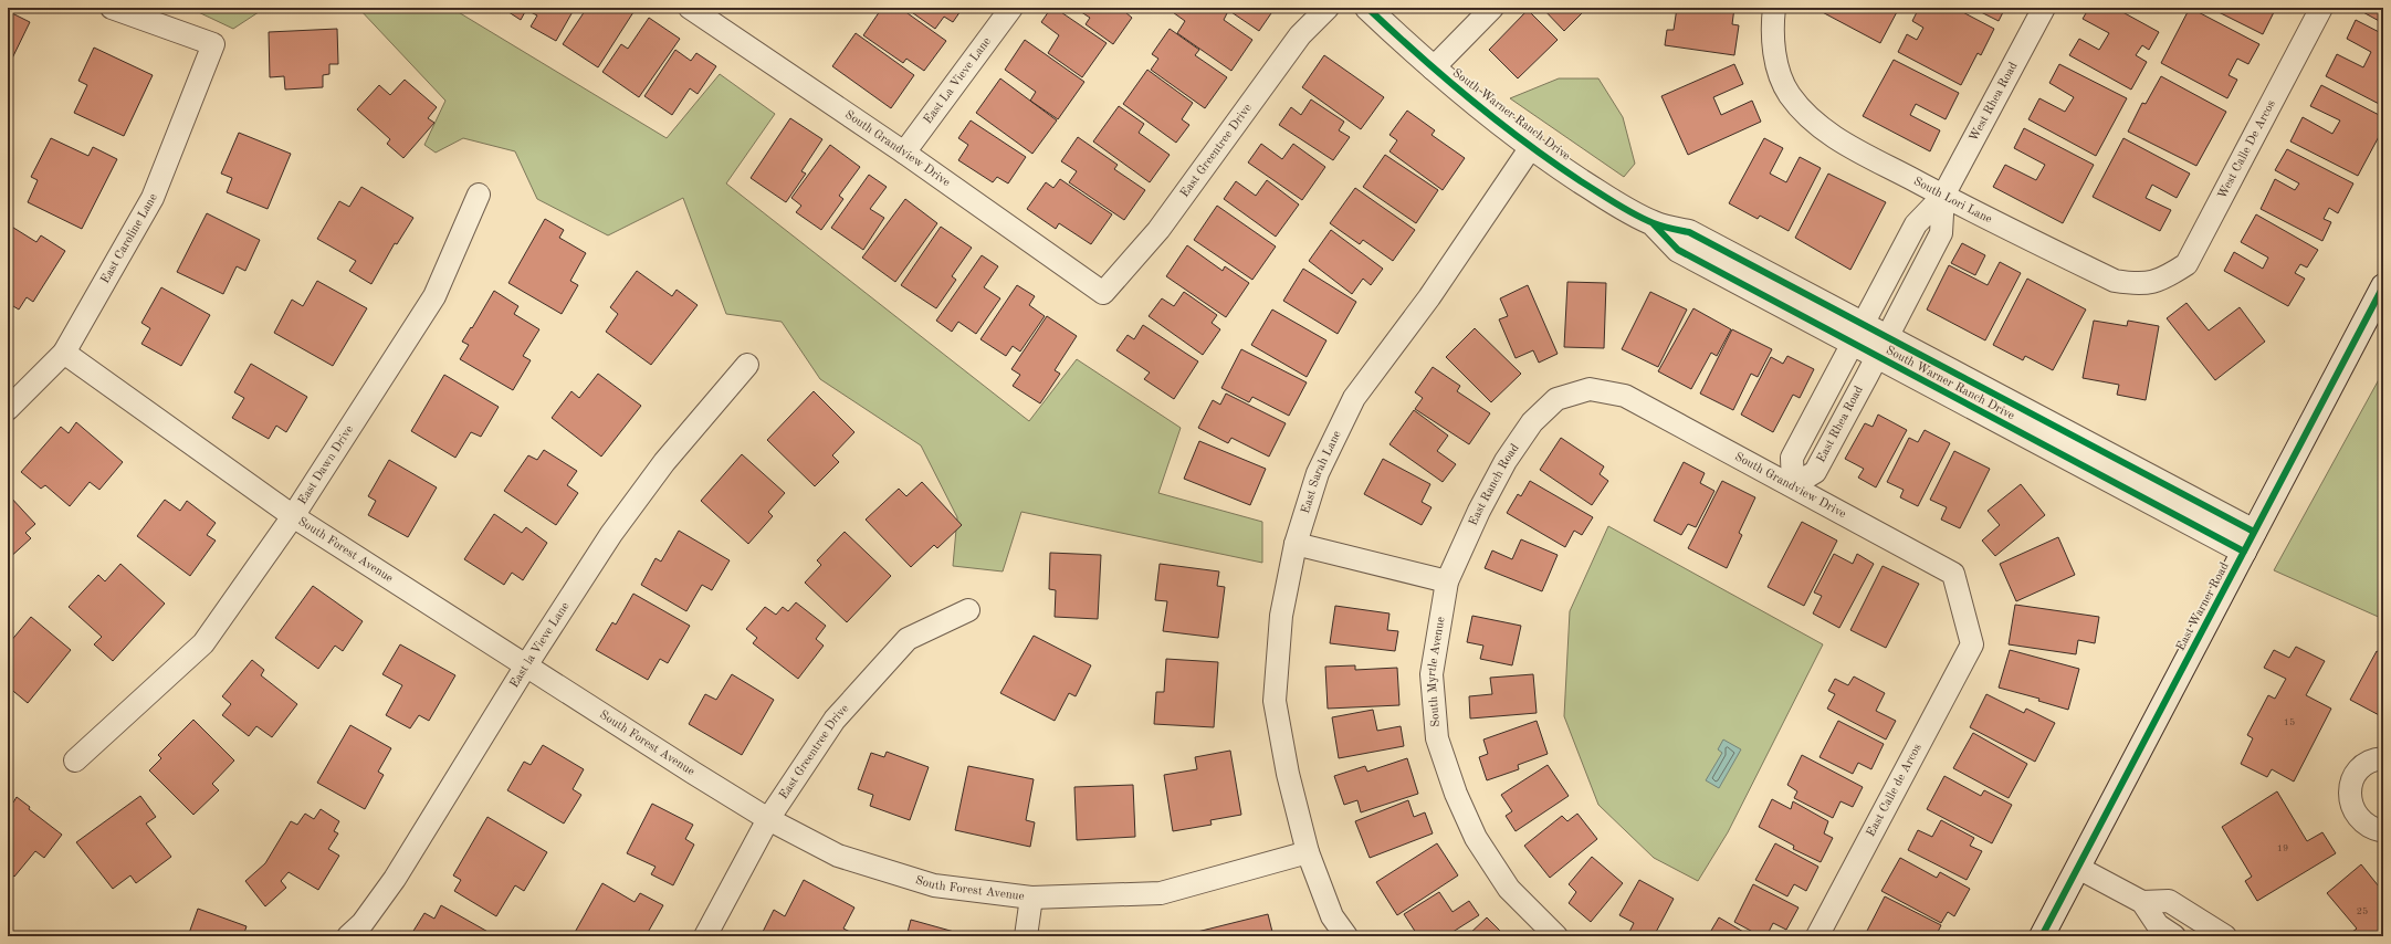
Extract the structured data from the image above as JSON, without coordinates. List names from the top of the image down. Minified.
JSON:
{"streets":{"street":["East La Vieve Lane","West Rhea Road","South Warner Ranch Drive","South Grandview Drive","West Calle De Arcos","East Greentree Drive","South Lori Lane","East Caroline Lane","East Rhea Road","East Dawn Drive","East Sarah Lane","East Ranch Road","South Forest Avenue","East Warner Road","East la Vieve Lane","South Myrtle Avenue","East Calle de Arcos"]},"crossings":[["East La Vieve Lane","South Grandview Drive"],["West Rhea Road","South Warner Ranch Drive"],["West Rhea Road","South Lori Lane"],["West Rhea Road","East Rhea Road"],["South Warner Ranch Drive","East Rhea Road"],["South Warner Ranch Drive","East Sarah Lane"],["South Warner Ranch Drive","East Warner Road"],["South Grandview Drive","East Greentree Drive"],["South Grandview Drive","East Rhea Road"],["South Grandview Drive","East Ranch Road"],["South Grandview Drive","East Calle de Arcos"],["West Calle De Arcos","South Lori Lane"],["East Greentree Drive","South Forest Avenue"],["East Caroline Lane","South Forest Avenue"],["East Dawn Drive","South Forest Avenue"],["East Sarah Lane","South Forest Avenue"],["East Ranch Road","South Myrtle Avenue"],["South Forest Avenue","East la Vieve Lane"]],"house_numbers":["15","19","25"]}
